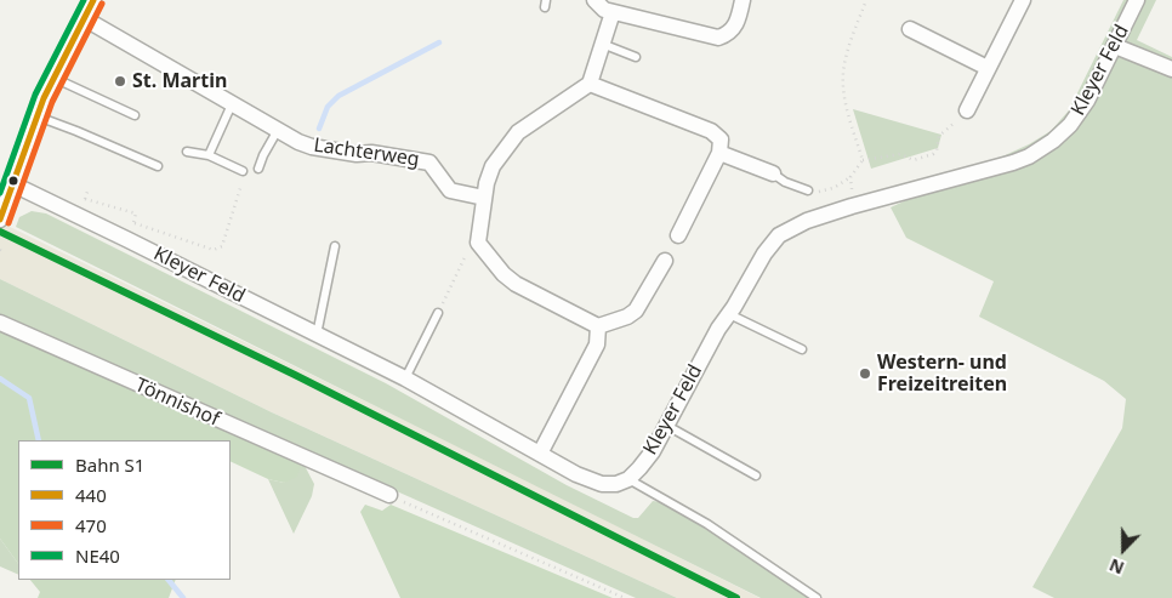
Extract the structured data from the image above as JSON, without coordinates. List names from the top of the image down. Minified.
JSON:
{"streets":{"street":["Kleyer Feld","Lachterweg","Tönnishof"]},"places":["St. Martin","Western- und Freizeitreiten"],"lines":["transit line 440","transit line NE40","transit line 470","rail line S1"],"legend":["Bahn S1","440","470","NE40"],"north":"bottom"}
